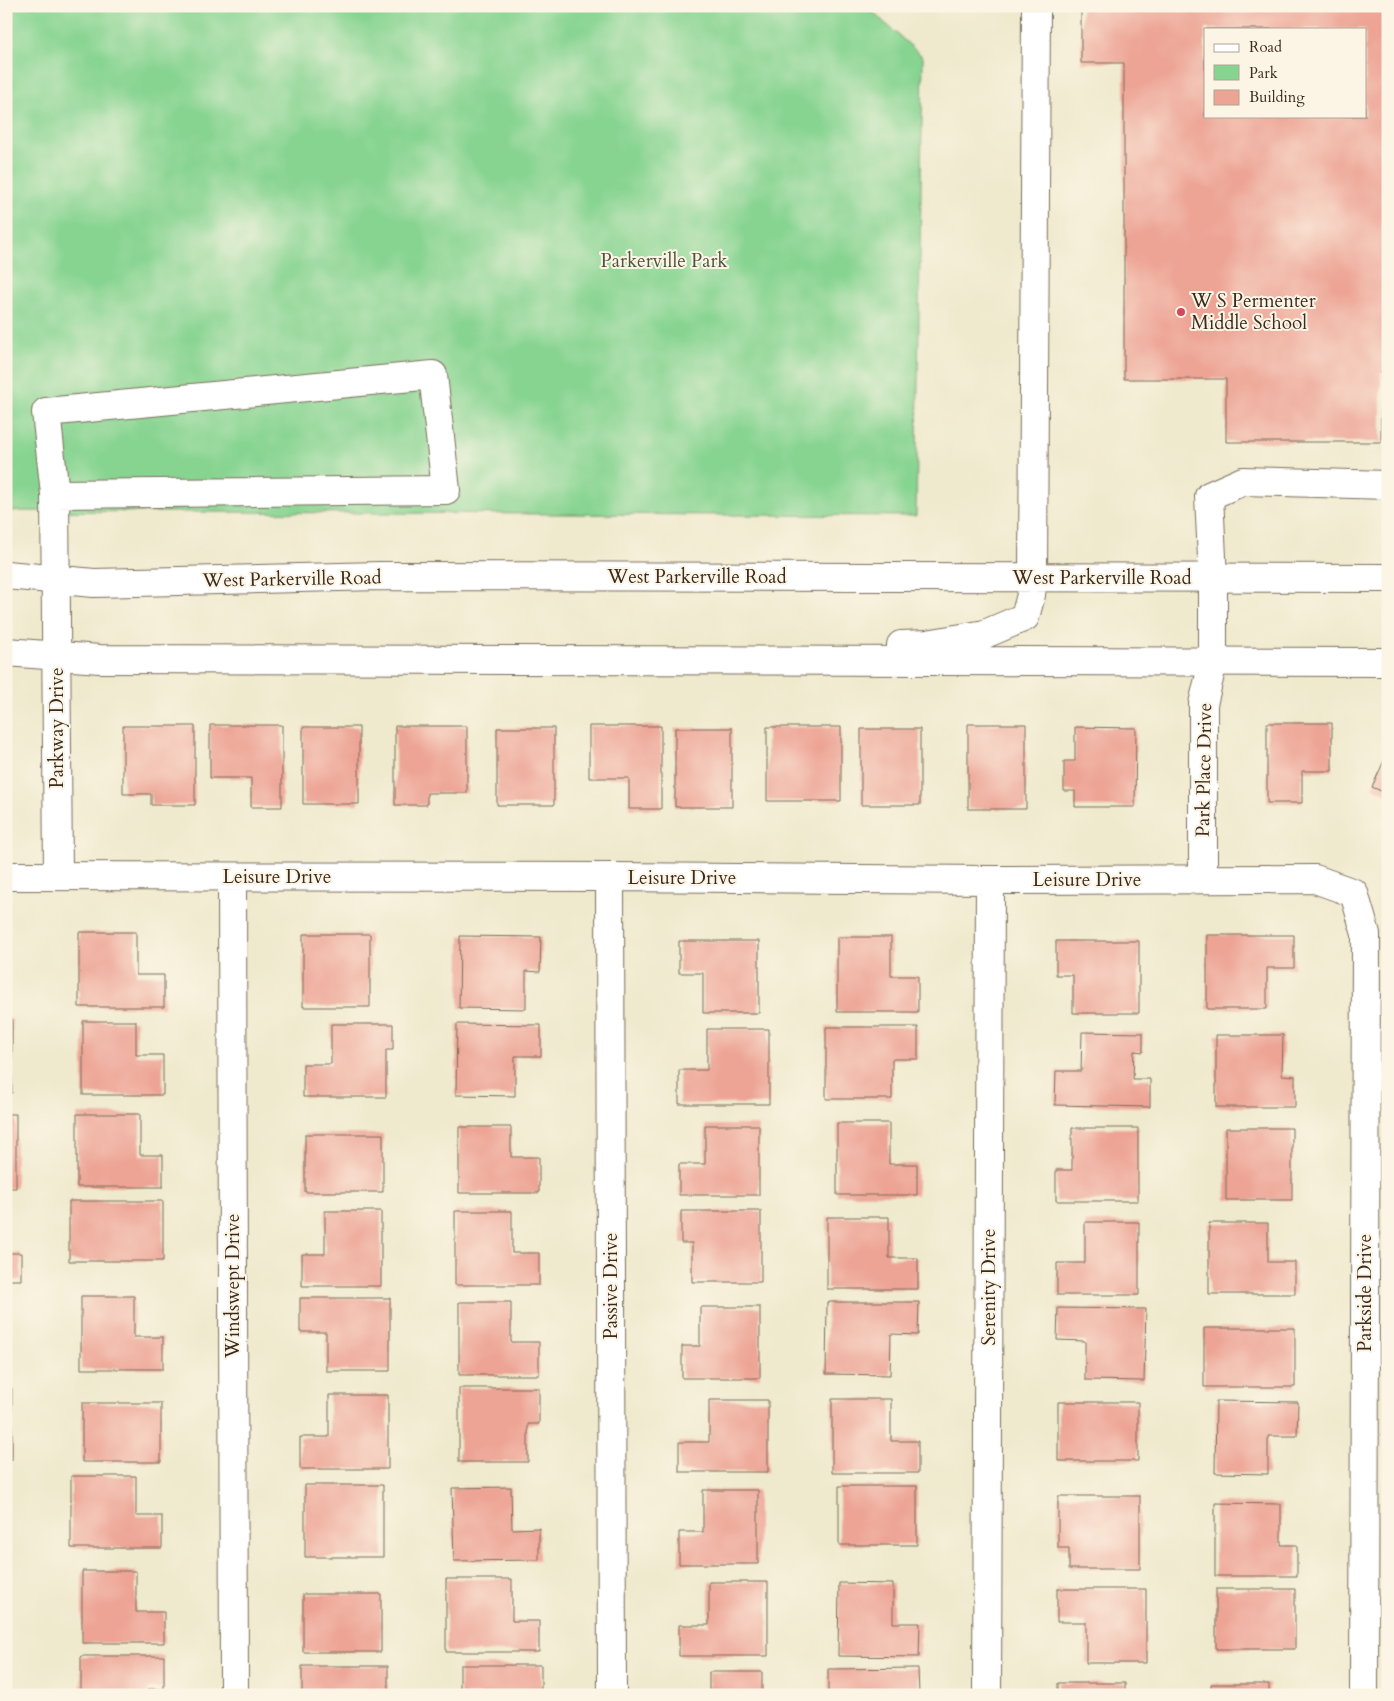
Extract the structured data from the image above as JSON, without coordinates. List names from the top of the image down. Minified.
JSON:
{"streets":{"street":["West Parkerville Road","Parkway Drive","Park Place Drive","Leisure Drive","Windswept Drive","Passive Drive","Serenity Drive","Parkside Drive"]},"crossings":[["West Parkerville Road","Parkway Drive"],["West Parkerville Road","Park Place Drive"],["Parkway Drive","Leisure Drive"],["Park Place Drive","Leisure Drive"],["Leisure Drive","Windswept Drive"],["Leisure Drive","Passive Drive"],["Leisure Drive","Serenity Drive"],["Leisure Drive","Parkside Drive"]],"parks":["Parkerville Park"],"places":["W S Permenter Middle School"],"legend":["Road","Park","Building"]}
